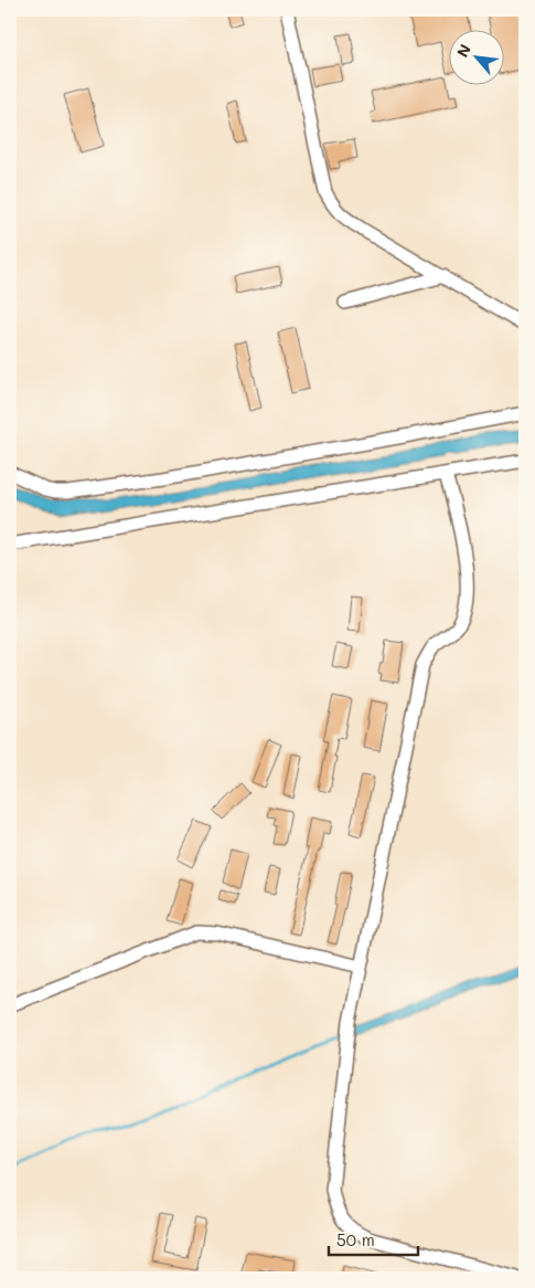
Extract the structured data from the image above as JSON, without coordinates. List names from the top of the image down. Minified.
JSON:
{"scale_bar":"50 m","north":"top left"}
